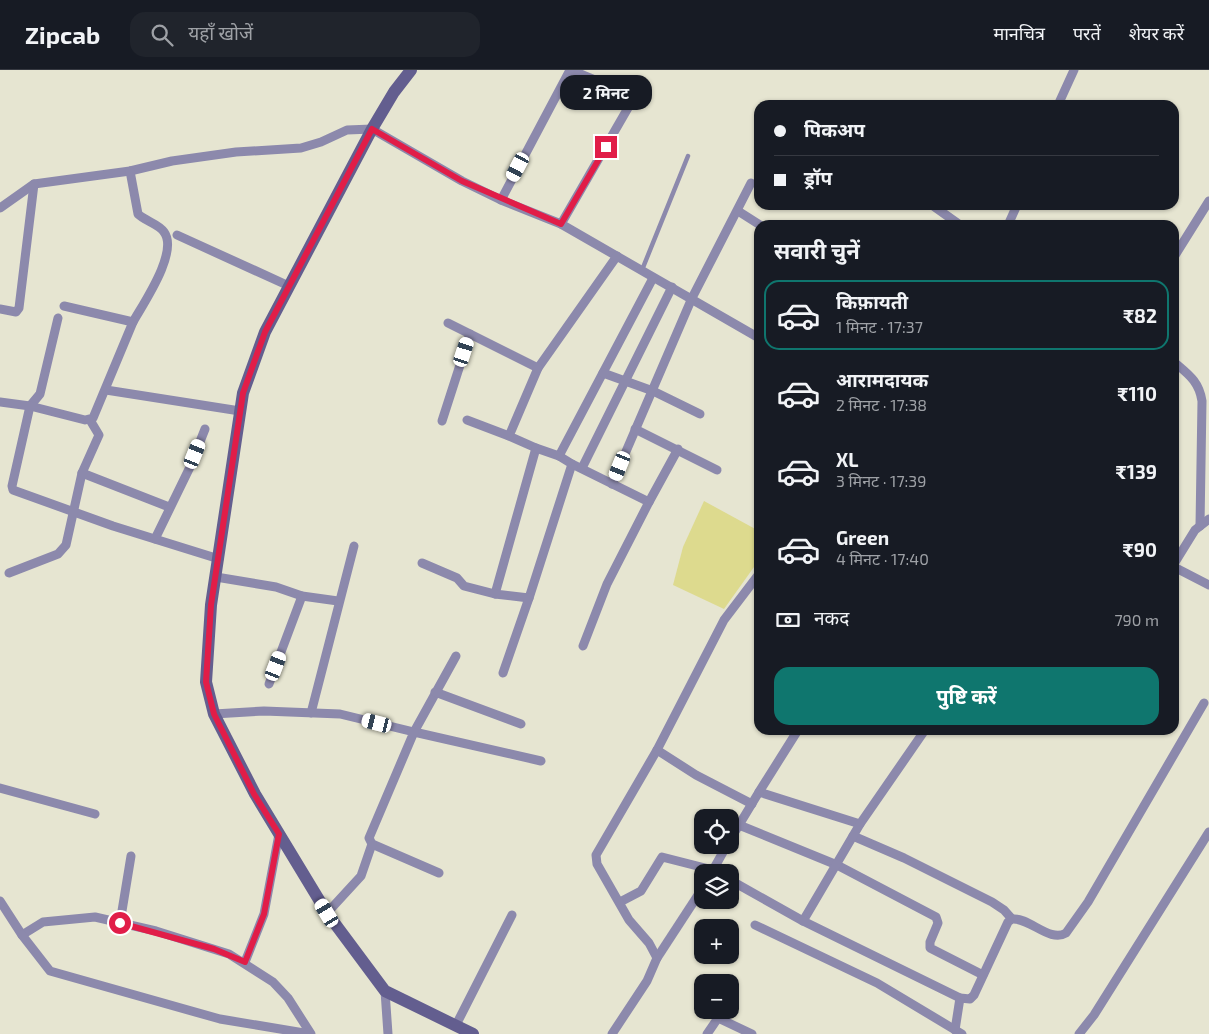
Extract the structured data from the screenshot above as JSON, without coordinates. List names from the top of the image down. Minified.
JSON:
{"page":{"header":"Zipcab","search":"यहाँ खोजें","nav":["मानचित्र","परतें","शेयर करें"],"bubble":"2 मिनट","banner":["पिकअप","ड्रॉप"],"heading":"सवारी चुनें","list":[{"name":"किफ़ायती","note":"1 मिनट · 17:37","value":"₹82"},{"name":"आरामदायक","note":"2 मिनट · 17:38","value":"₹110"},{"name":"XL","note":"3 मिनट · 17:39","value":"₹139"},{"name":"Green","note":"4 मिनट · 17:40","value":"₹90"}],"pay":["नकद","790 m"],"buttons":"पुष्टि करें","map_buttons":["+","−"]}}
